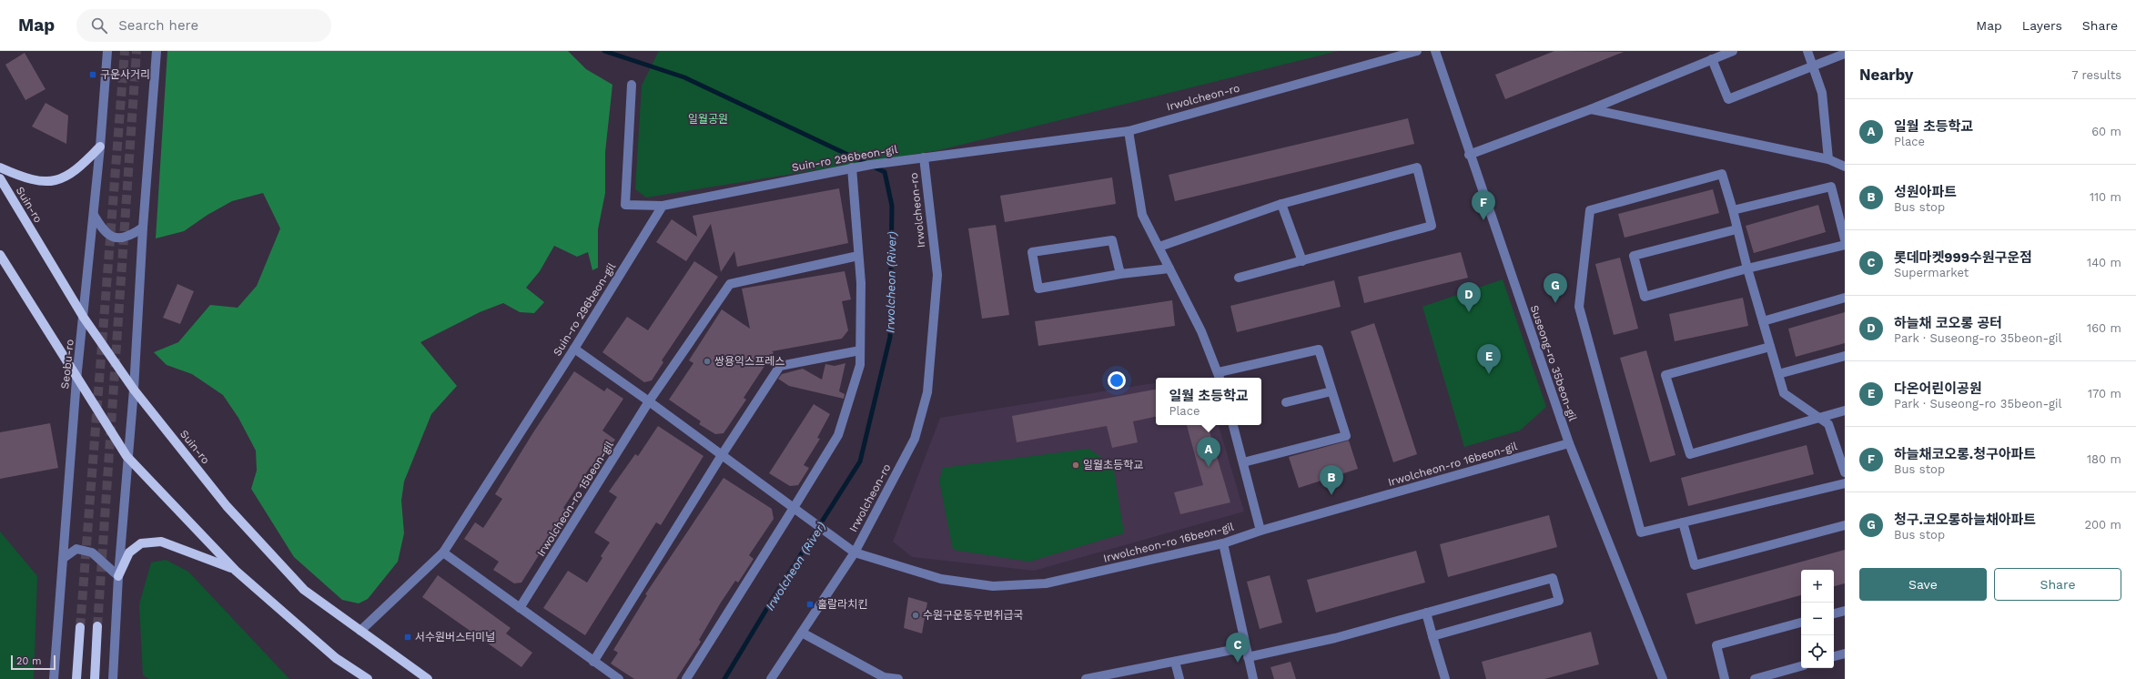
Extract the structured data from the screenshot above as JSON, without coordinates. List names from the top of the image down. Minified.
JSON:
{"streets":{"main road":["Suin-ro"],"street":["Irwolcheon-ro","Suin-ro 296beon-gil","Suseong-ro 35beon-gil","Seobu-ro","Irwolcheon-ro 16beon-gil","Irwolcheon-ro 15beon-gil"]},"crossings":[["Irwolcheon-ro","Suin-ro 296beon-gil"],["Irwolcheon-ro","Irwolcheon-ro 16beon-gil"],["Suin-ro 296beon-gil","Suin-ro"],["Suin-ro","Seobu-ro"],["Suseong-ro 35beon-gil","Irwolcheon-ro 16beon-gil"]],"water":["Irwolcheon (River)"],"parks":["일월공원"],"places":{"transit":["구운사거리","훌랄라치킨","서수원버스터미널"],"other":["쌍용익스프레스","일월초등학교","수원구운동우편취급국"]},"scale_bar":"20 m","page":{"header":"Map","search":"Search here","nav":["Map","Layers","Share"],"heading":["Nearby","7 results"],"list":[{"mark":"A","name":"일월 초등학교","note":"Place","value":"60 m"},{"mark":"B","name":"성원아파트","note":"Bus stop","value":"110 m"},{"mark":"C","name":"롯데마켓999수원구운점","note":"Supermarket","value":"140 m"},{"mark":"D","name":"하늘채 코오롱 공터","note":"Park · Suseong-ro 35beon-gil","value":"160 m"},{"mark":"E","name":"다온어린이공원","note":"Park · Suseong-ro 35beon-gil","value":"170 m"},{"mark":"F","name":"하늘채코오롱.청구아파트","note":"Bus stop","value":"180 m"},{"mark":"G","name":"청구.코오롱하늘채아파트","note":"Bus stop","value":"200 m"}],"pins":["F","G","D","E","A","B","C"],"popup":["일월 초등학교","Place"],"buttons":["Save","Share"],"map_buttons":["+","−"],"scale":"20 m"}}
